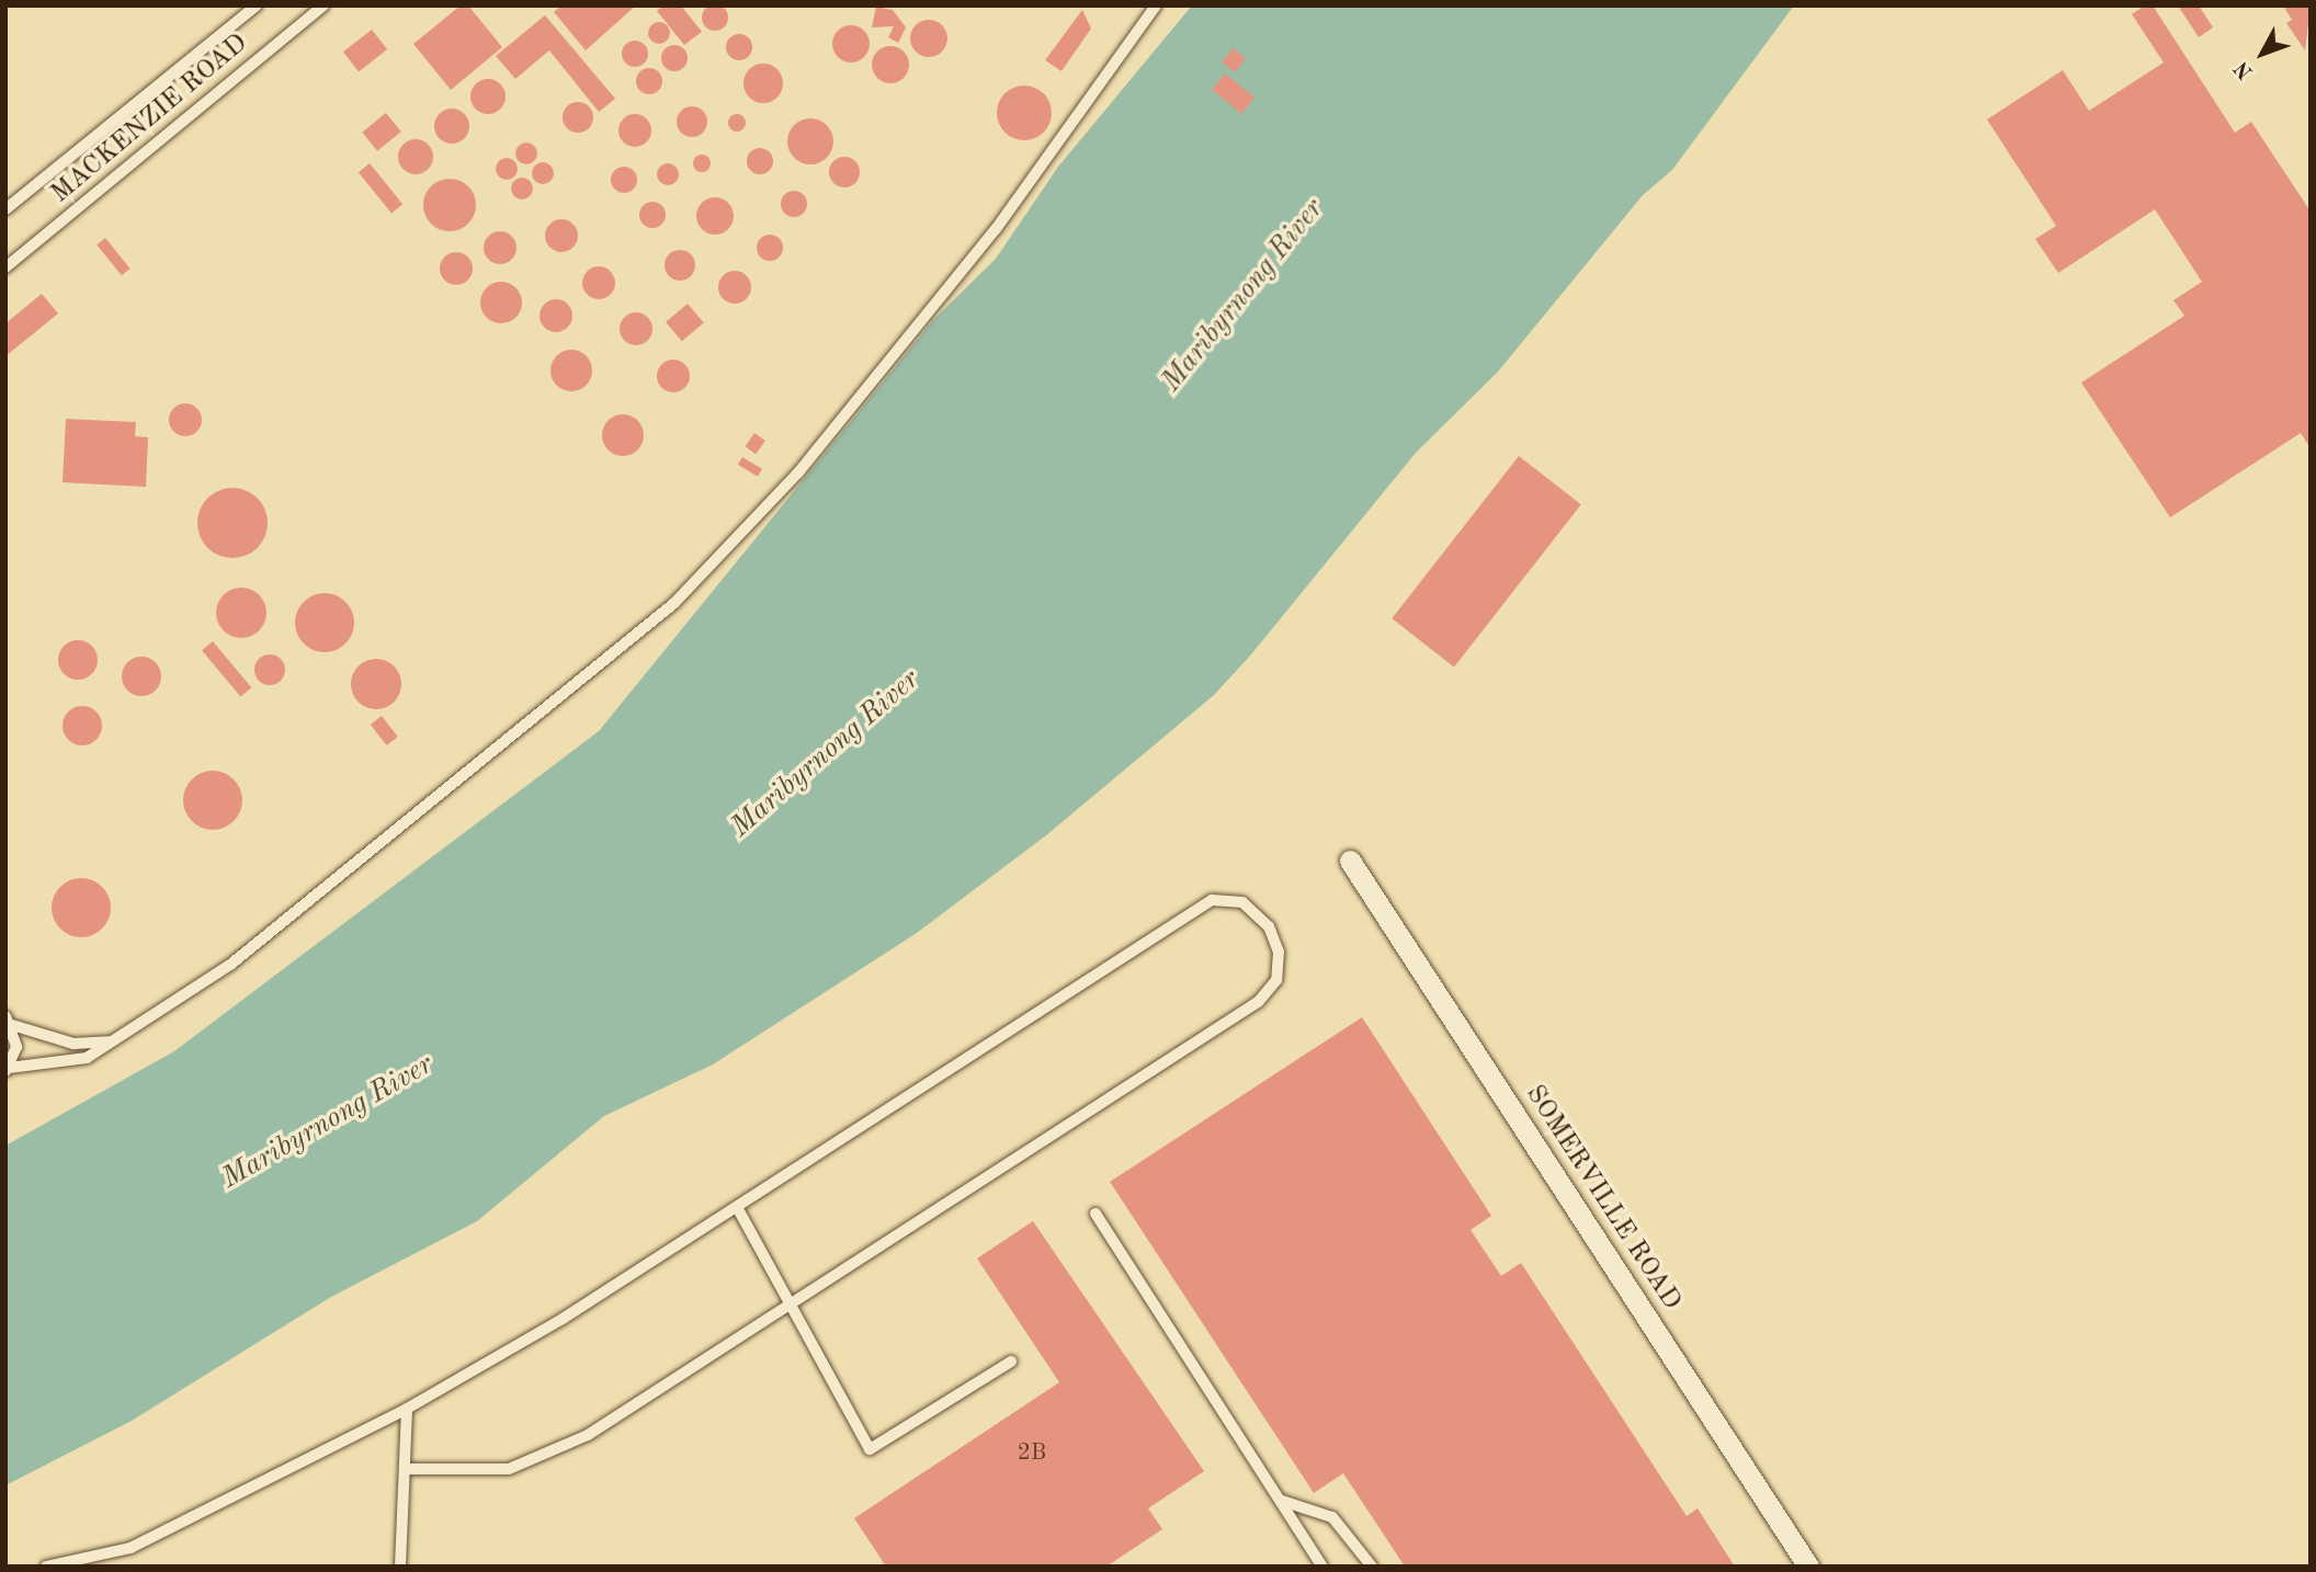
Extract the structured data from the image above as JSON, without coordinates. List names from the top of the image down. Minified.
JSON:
{"streets":{"street":["SOMERVILLE ROAD"],"lane":["MACKENZIE ROAD"]},"water":["Maribyrnong River"],"house_numbers":["2B"],"north":"bottom left"}
